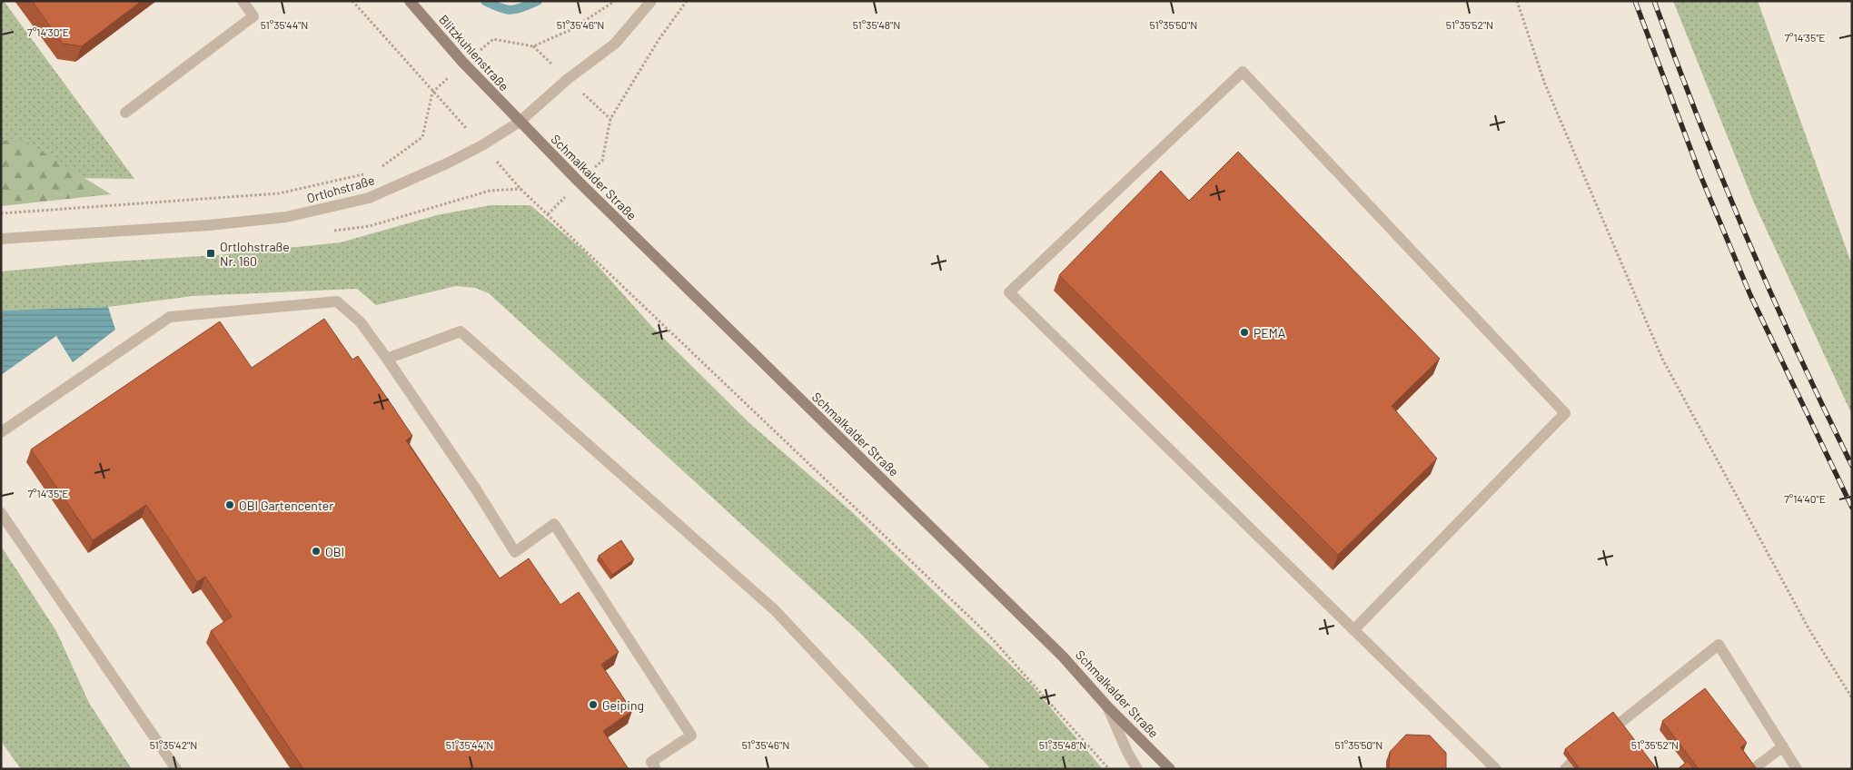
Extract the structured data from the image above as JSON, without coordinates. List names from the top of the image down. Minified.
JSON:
{"streets":{"main road":["Blitzkuhlenstraße","Schmalkalder Straße"],"street":["Ortlohstraße"]},"crossings":[["Blitzkuhlenstraße","Schmalkalder Straße"],["Blitzkuhlenstraße","Ortlohstraße"],["Schmalkalder Straße","Ortlohstraße"]],"places":{"transit":["Ortlohstraße Nr. 160"],"other":["PEMA","OBI Gartencenter","OBI","Geiping"]},"coordinates":["51°35'44\"N","51°35'46\"N","51°35'48\"N","51°35'50\"N","51°35'52\"N","7°14'30\"E","7°14'35\"E","7°14'40\"E","51°35'42\"N"]}
